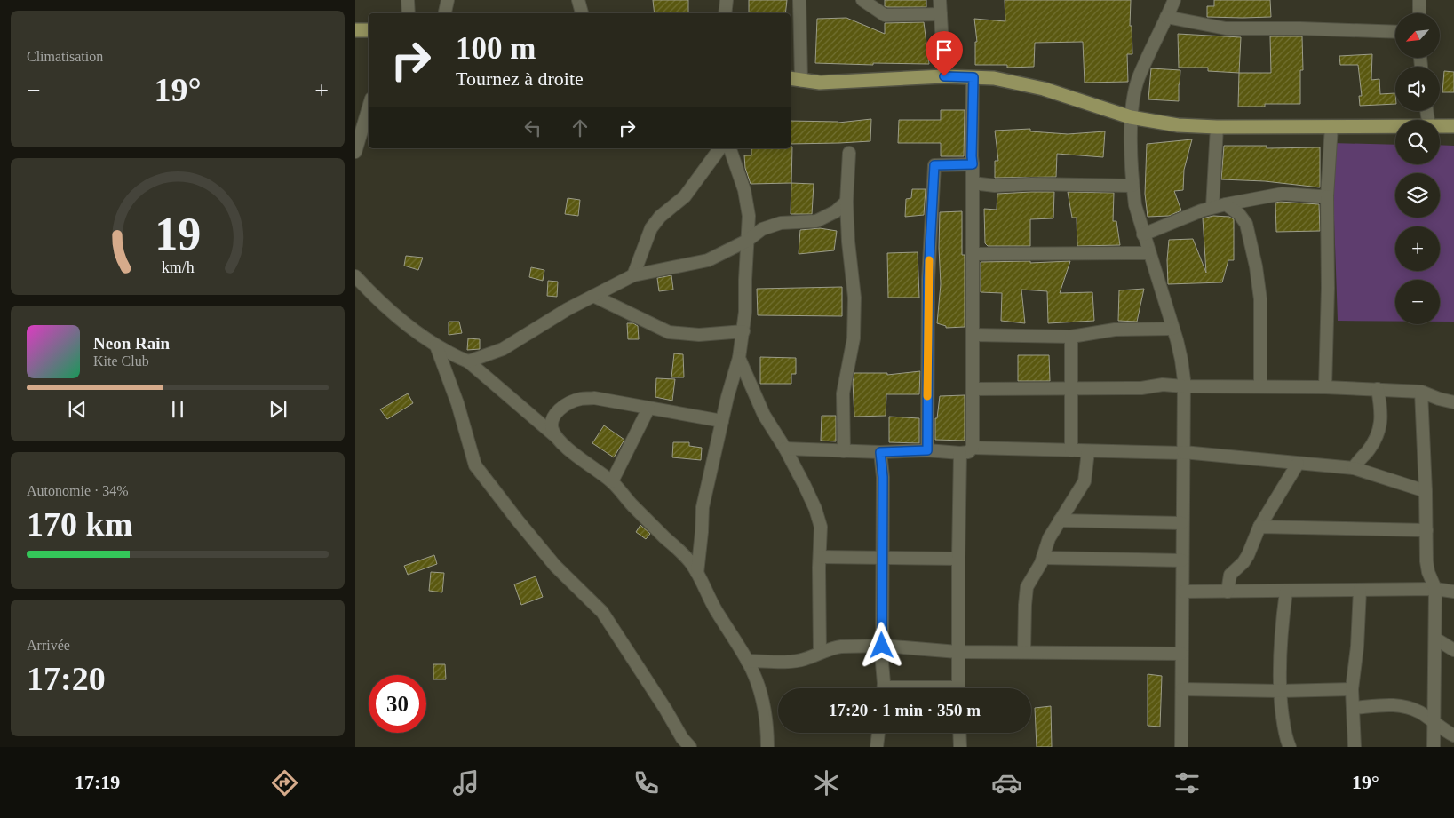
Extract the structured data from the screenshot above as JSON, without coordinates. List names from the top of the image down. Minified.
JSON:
{"north":"bottom left","page":{"tile":["Climatisation",["Autonomie · 34%","170 km"],["Arrivée","17:20"]],"map_buttons":["+","−"],"turn":["100 m","Tournez à droite"],"heat":["−","19°","+"],"song":["Neon Rain","Kite Club"],"limit":"30","trip":"17:20 · 1 min · 350 m","tabs":["17:19","19°"],"gauge":["19","km/h"]}}
